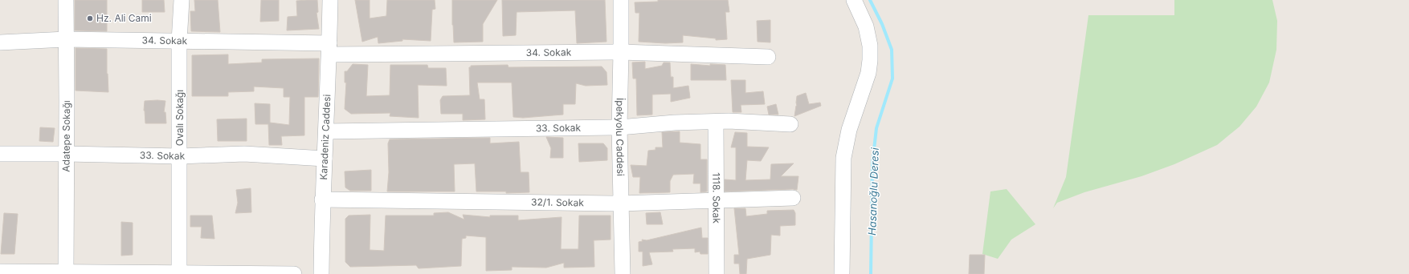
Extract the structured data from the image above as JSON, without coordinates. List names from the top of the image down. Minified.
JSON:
{"streets":{"street":["34. Sokak","Ovalı Sokağı","33. Sokak","Adatepe Sokağı","Karadeniz Caddesi","İpekyolu Caddesi","1118. Sokak","32/1. Sokak"]},"crossings":[["34. Sokak","Ovalı Sokağı"],["34. Sokak","Adatepe Sokağı"],["34. Sokak","Karadeniz Caddesi"],["34. Sokak","İpekyolu Caddesi"],["Ovalı Sokağı","33. Sokak"],["33. Sokak","Adatepe Sokağı"],["33. Sokak","Karadeniz Caddesi"],["33. Sokak","İpekyolu Caddesi"],["33. Sokak","1118. Sokak"],["Karadeniz Caddesi","32/1. Sokak"],["İpekyolu Caddesi","32/1. Sokak"],["1118. Sokak","32/1. Sokak"]],"water":["Hasanoğlu Deresi"],"places":["Hz. Ali Cami"]}
